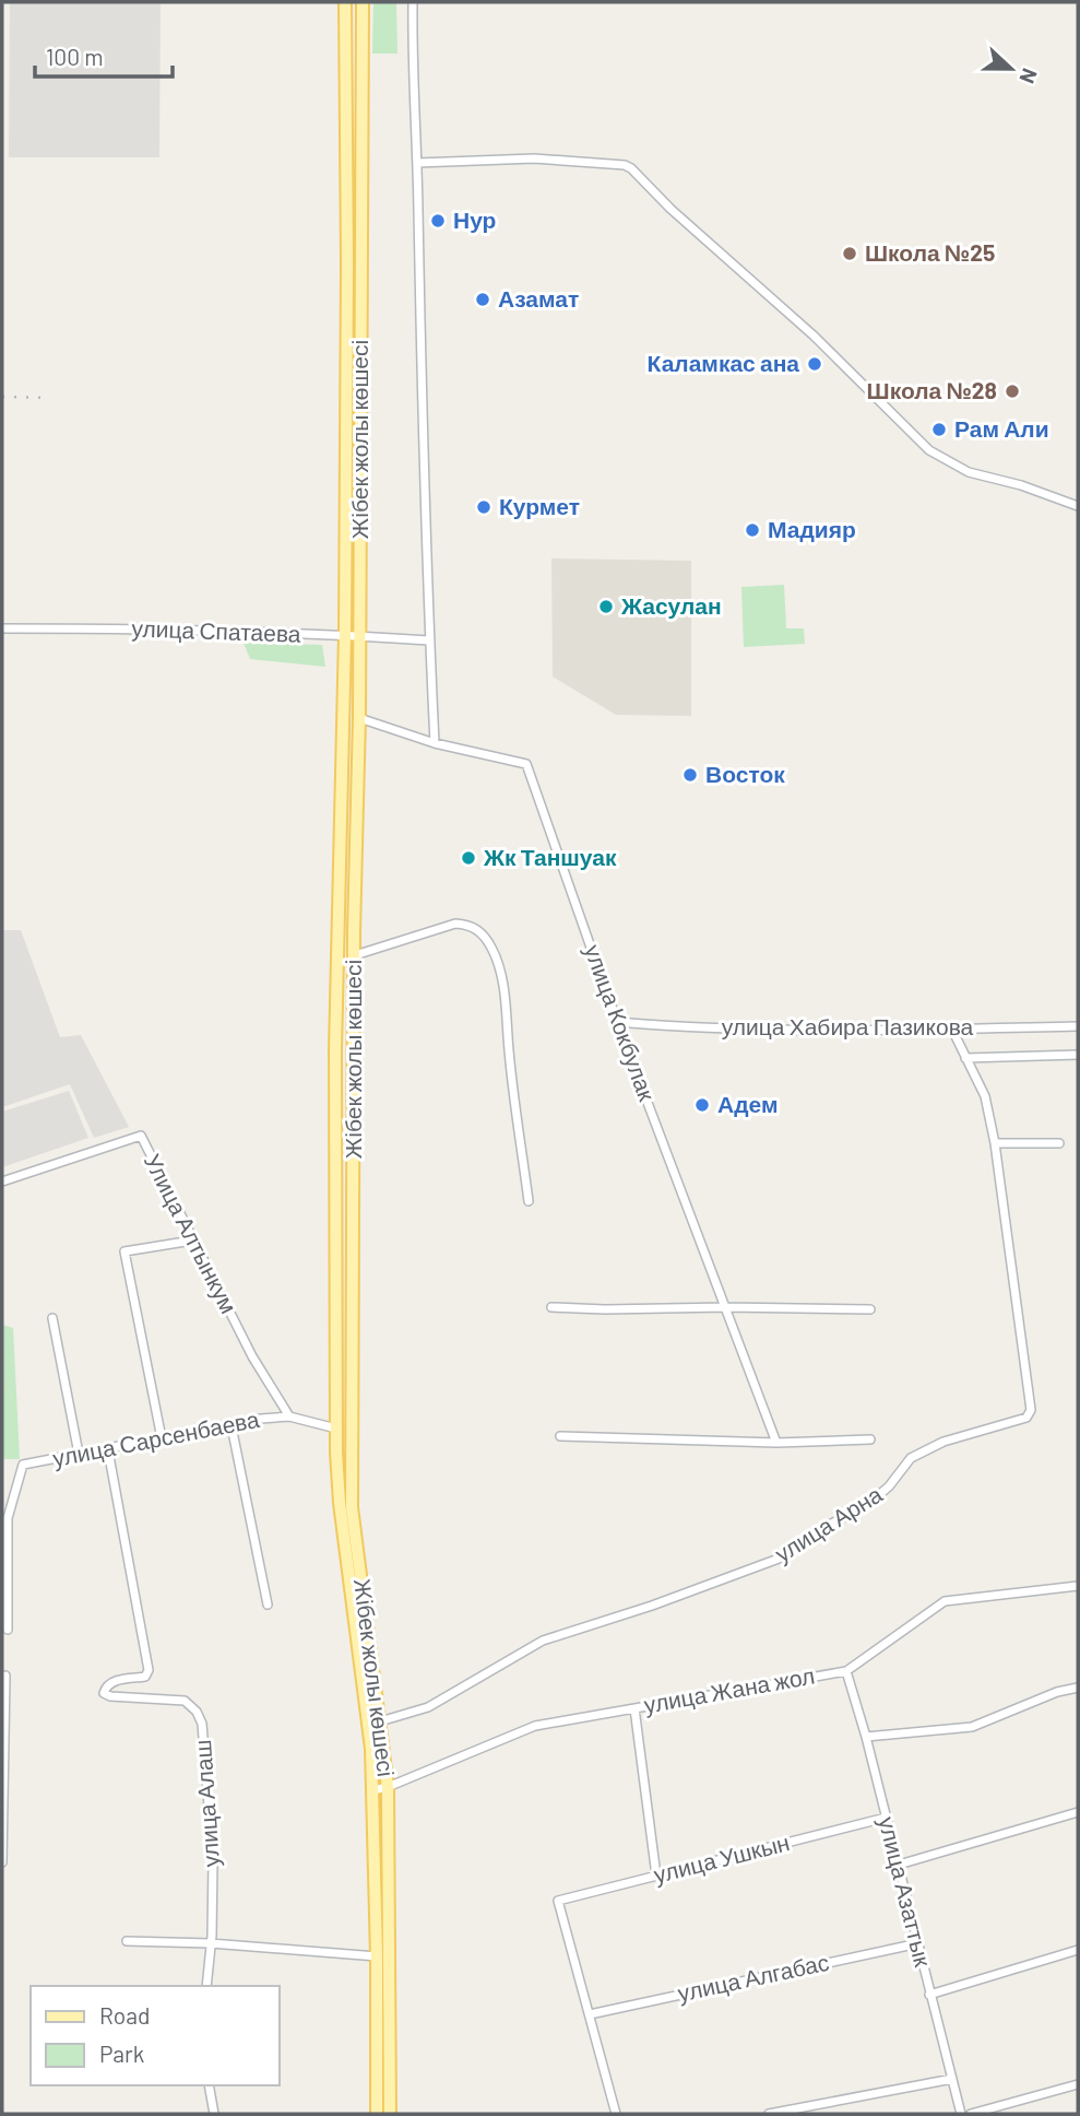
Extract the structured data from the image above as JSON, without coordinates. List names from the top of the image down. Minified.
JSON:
{"streets":{"main road":["Жібек жолы көшесі"],"street":["улица Спатаева","улица Кокбулак","улица Хабира Пазикова","Улица Алтынкум","улица Сарсенбаева","улица Арна","улица Жана жол","улица Алаш","улица Ушкын","улица Азаттык","улица Алгабас"]},"crossings":[["Жібек жолы көшесі","улица Спатаева"],["Жібек жолы көшесі","улица Кокбулак"],["Жібек жолы көшесі","улица Арна"],["Жібек жолы көшесі","улица Жана жол"],["улица Кокбулак","улица Хабира Пазикова"],["улица Хабира Пазикова","улица Арна"],["Улица Алтынкум","улица Сарсенбаева"],["улица Сарсенбаева","улица Алаш"],["улица Жана жол","улица Азаттык"],["улица Ушкын","улица Азаттык"],["улица Ушкын","улица Алгабас"],["улица Азаттык","улица Алгабас"]],"places":["Нур","Школа №25","Азамат","Каламкас ана","Школа №28","Рам Али","Курмет","Мадияр","Жасулан","Восток","Жк Таншуак","Адем"],"legend":["Road","Park"],"scale_bar":"100 m","north":"right"}
